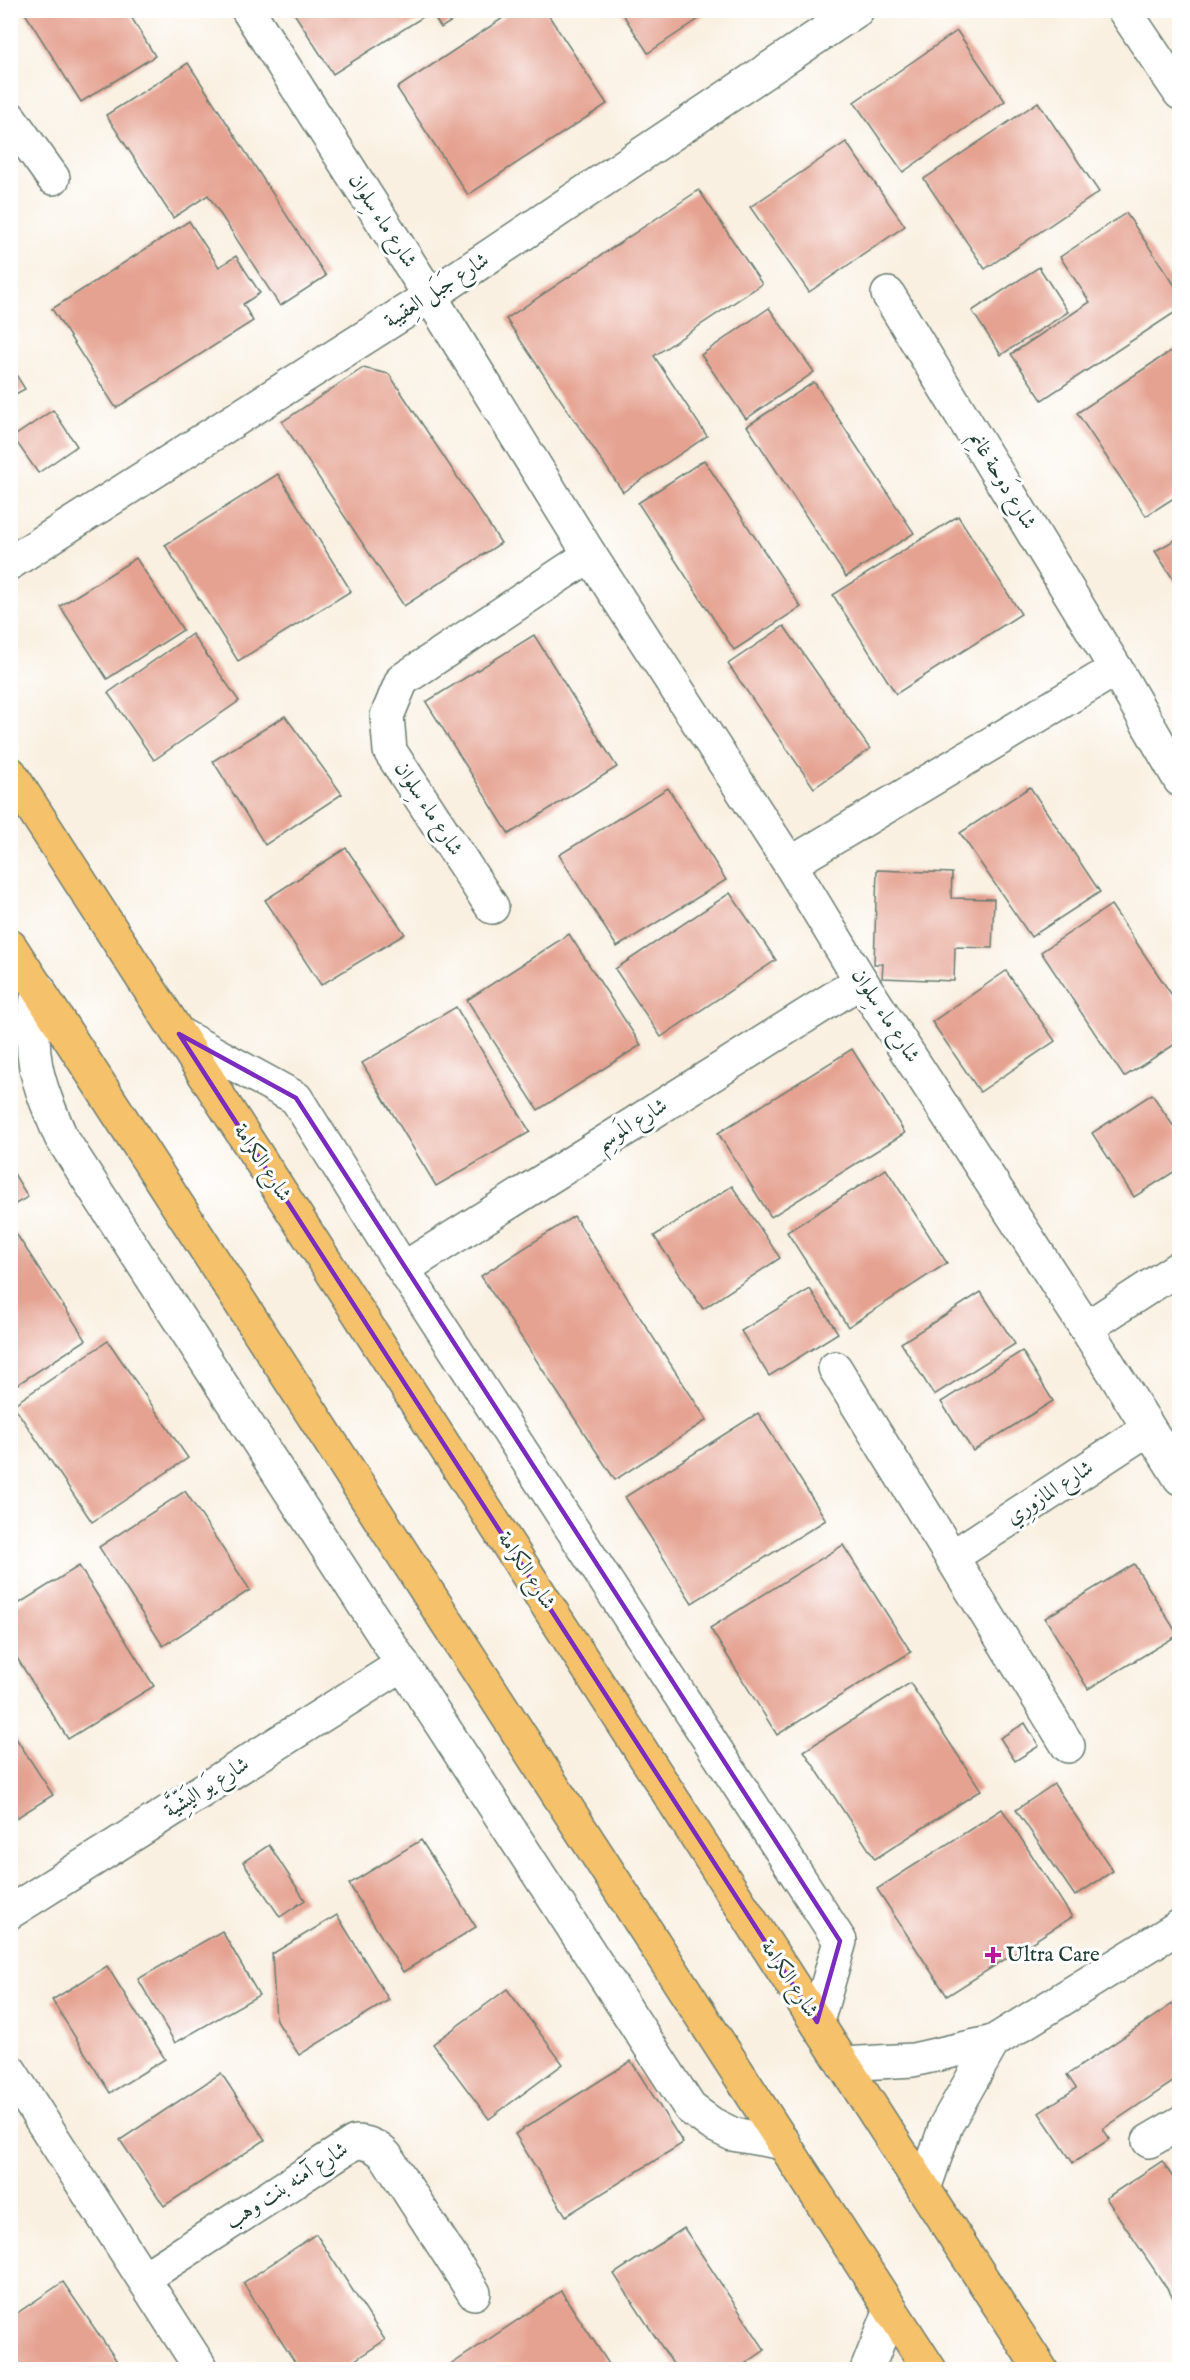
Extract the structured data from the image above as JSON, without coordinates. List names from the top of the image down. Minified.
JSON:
{"streets":{"main road":["شارع الكرامة"],"street":["شارع ماء سِلوان","شارع جَبَل العِقيبة","شارع دَوحة غانِم","شارع المَوسِم","شارع المازورِي","شارع يَو اليَشِّيَّة","شارع آمنه بنت وهب"]},"crossings":[["شارع ماء سِلوان","شارع جَبَل العِقيبة"],["شارع ماء سِلوان","شارع المَوسِم"],["شارع ماء سِلوان","شارع المازورِي"]],"places":{"health":["Ultra Care"]}}
